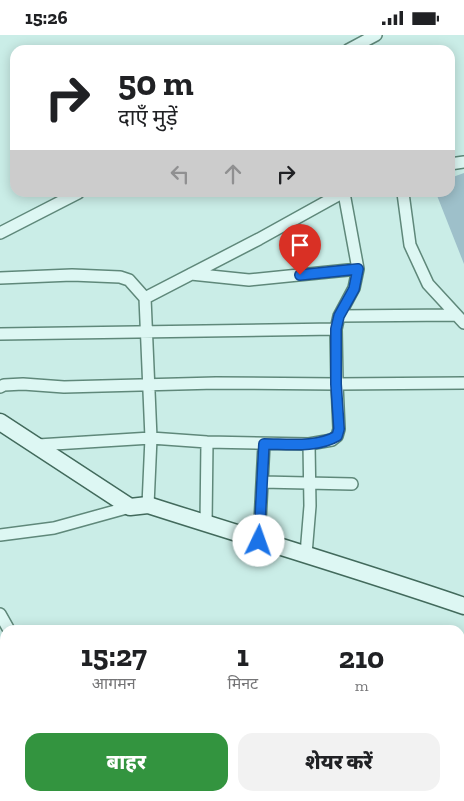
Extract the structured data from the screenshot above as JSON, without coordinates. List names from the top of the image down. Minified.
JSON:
{"page":{"status":"15:26","turn":["50 m","दाएँ मुड़ें"],"eta":["15:27","आगमन","1","मिनट","210","m"],"buttons":["बाहर","शेयर करें"]}}
